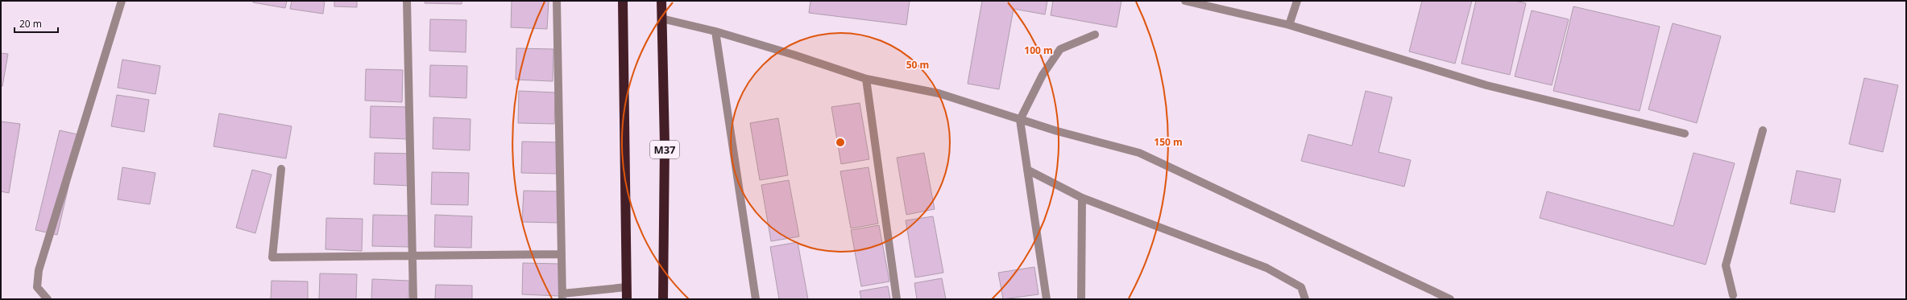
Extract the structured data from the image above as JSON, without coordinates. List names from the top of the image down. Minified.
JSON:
{"streets":{"highway":["M37"]},"scale_bar":"20 m","rings":["100 m","50 m","150 m"]}
